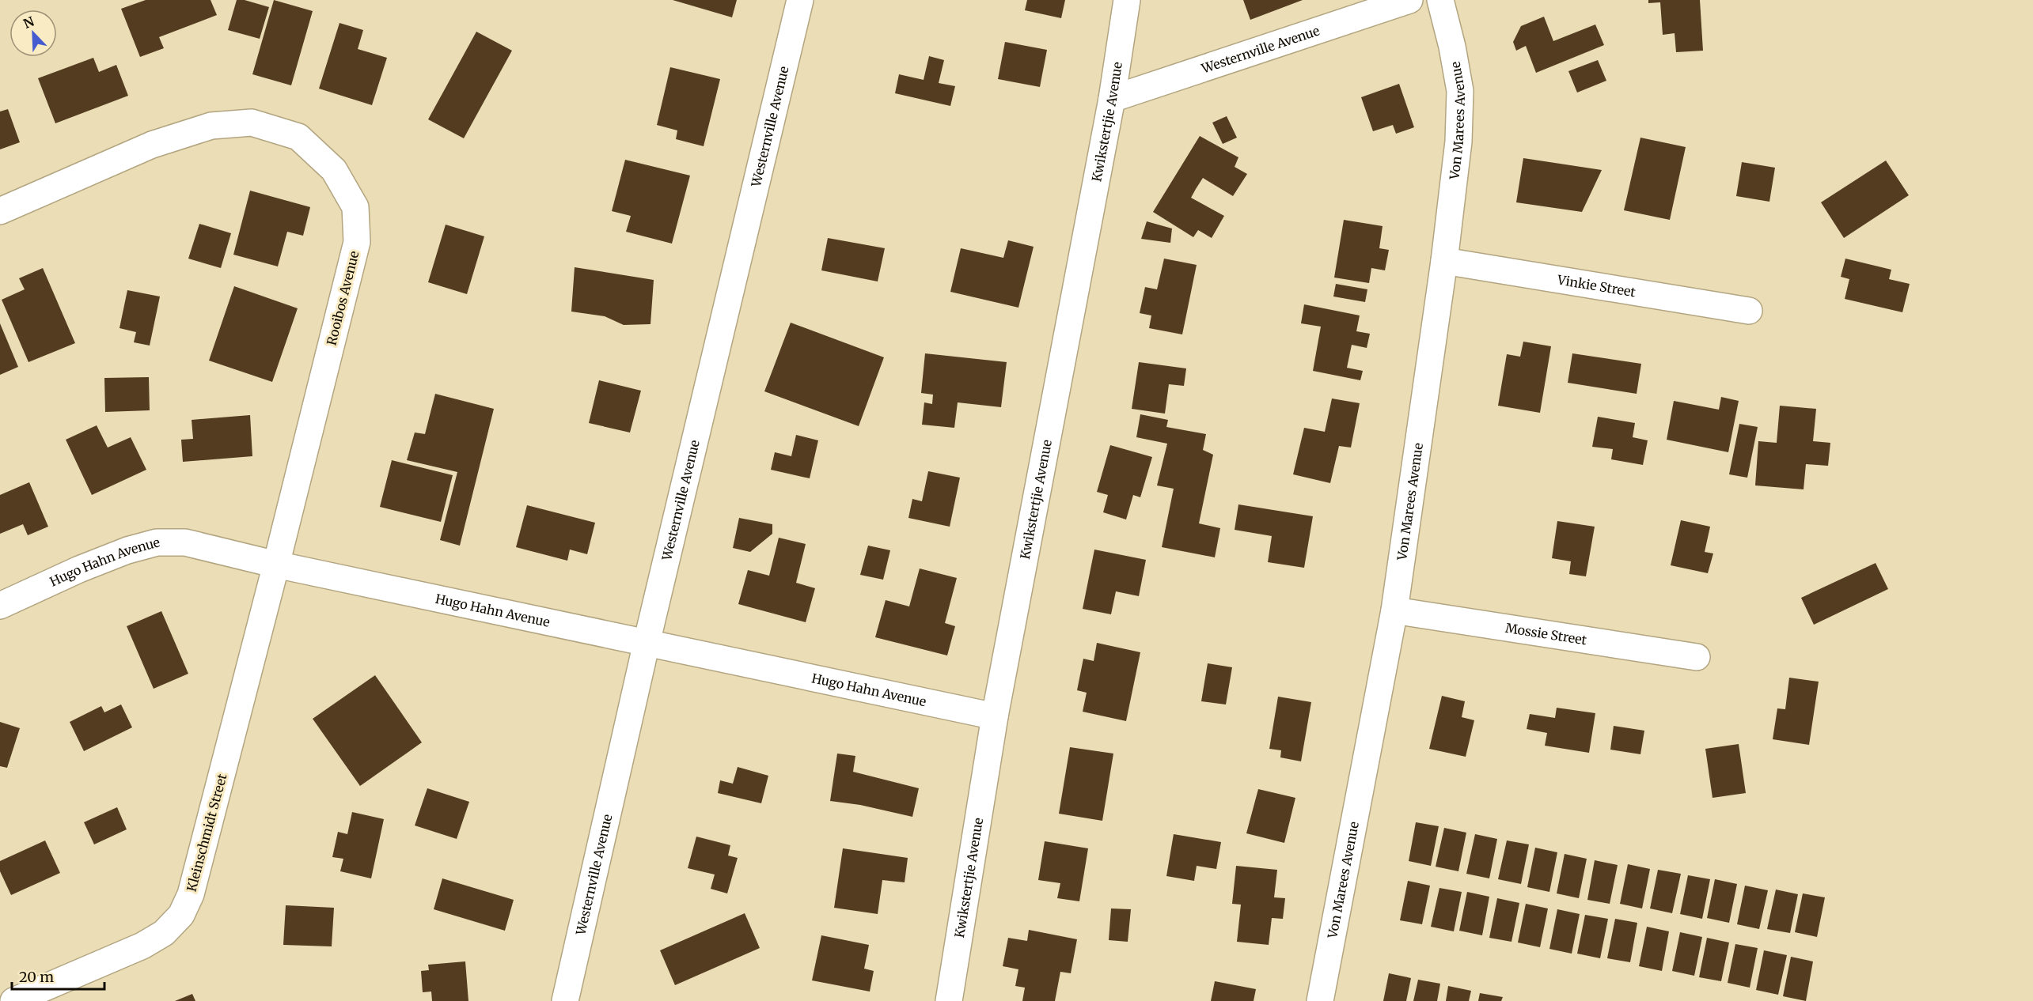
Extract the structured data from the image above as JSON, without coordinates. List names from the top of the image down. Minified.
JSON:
{"streets":{"street":["Westernville Avenue","Von Marees Avenue","Kwikstertjie Avenue","Vinkie Street","Rooibos Avenue","Hugo Hahn Avenue","Mossie Street","Kleinschmidt Street"]},"crossings":[["Westernville Avenue","Kwikstertjie Avenue"],["Westernville Avenue","Hugo Hahn Avenue"],["Von Marees Avenue","Vinkie Street"],["Von Marees Avenue","Mossie Street"],["Kwikstertjie Avenue","Hugo Hahn Avenue"],["Rooibos Avenue","Hugo Hahn Avenue"],["Rooibos Avenue","Kleinschmidt Street"],["Hugo Hahn Avenue","Kleinschmidt Street"]],"scale_bar":"20 m","north":"top left"}
